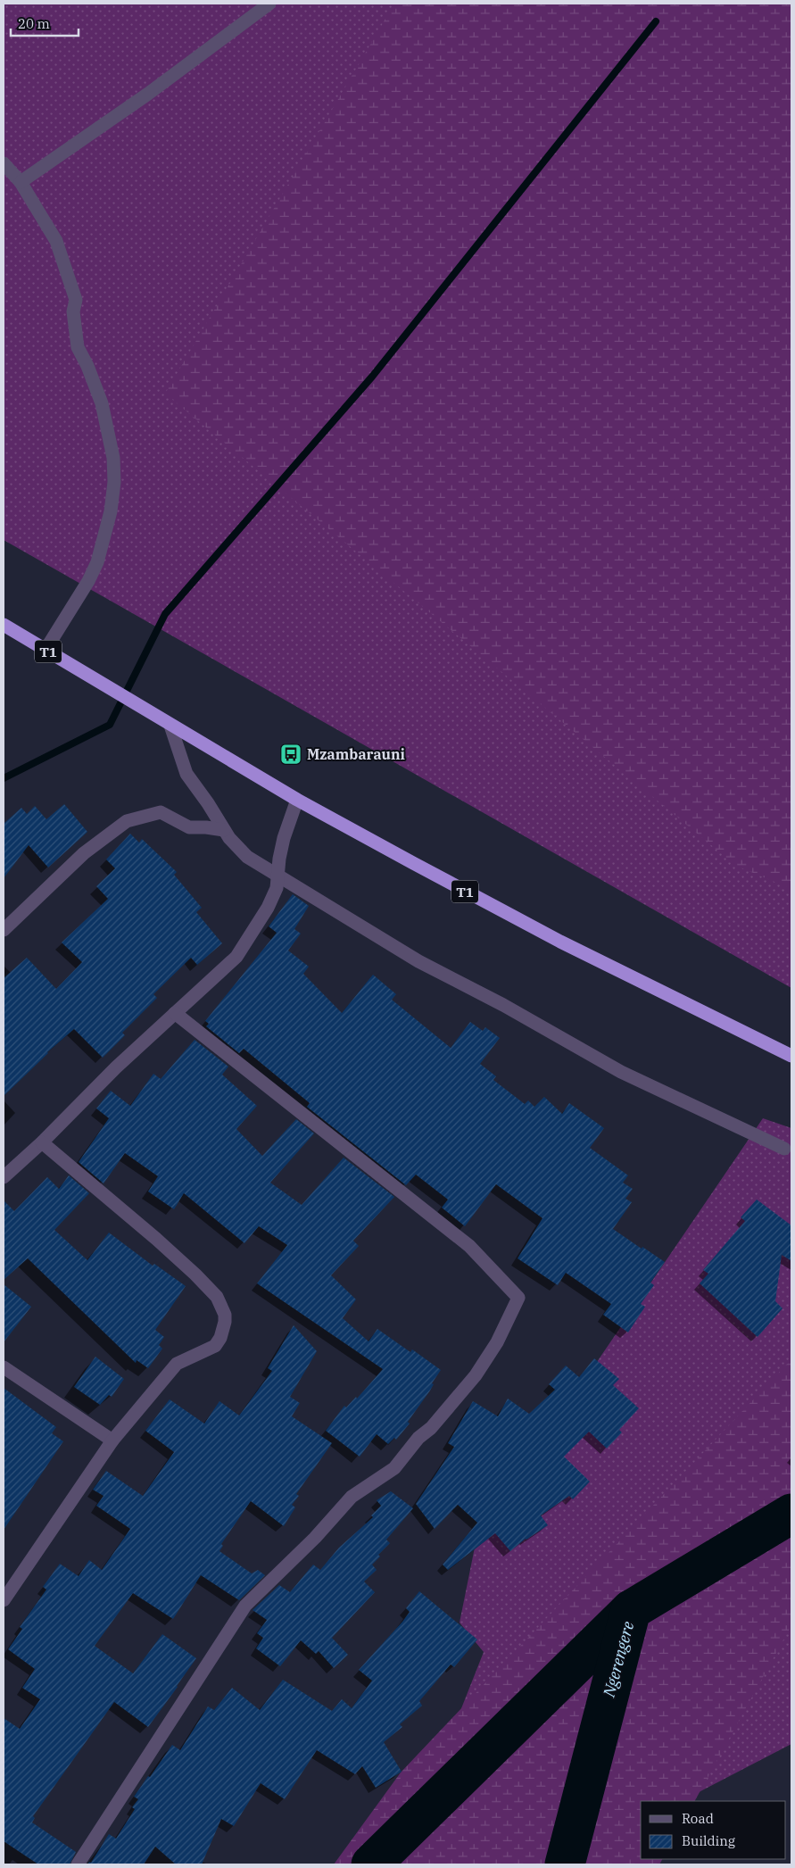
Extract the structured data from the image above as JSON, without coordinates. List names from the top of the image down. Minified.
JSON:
{"streets":{"highway":["T1"]},"water":["Ngerengere"],"places":{"bus stop":["Mzambarauni"]},"legend":["Road","Building"],"scale_bar":"20 m"}
